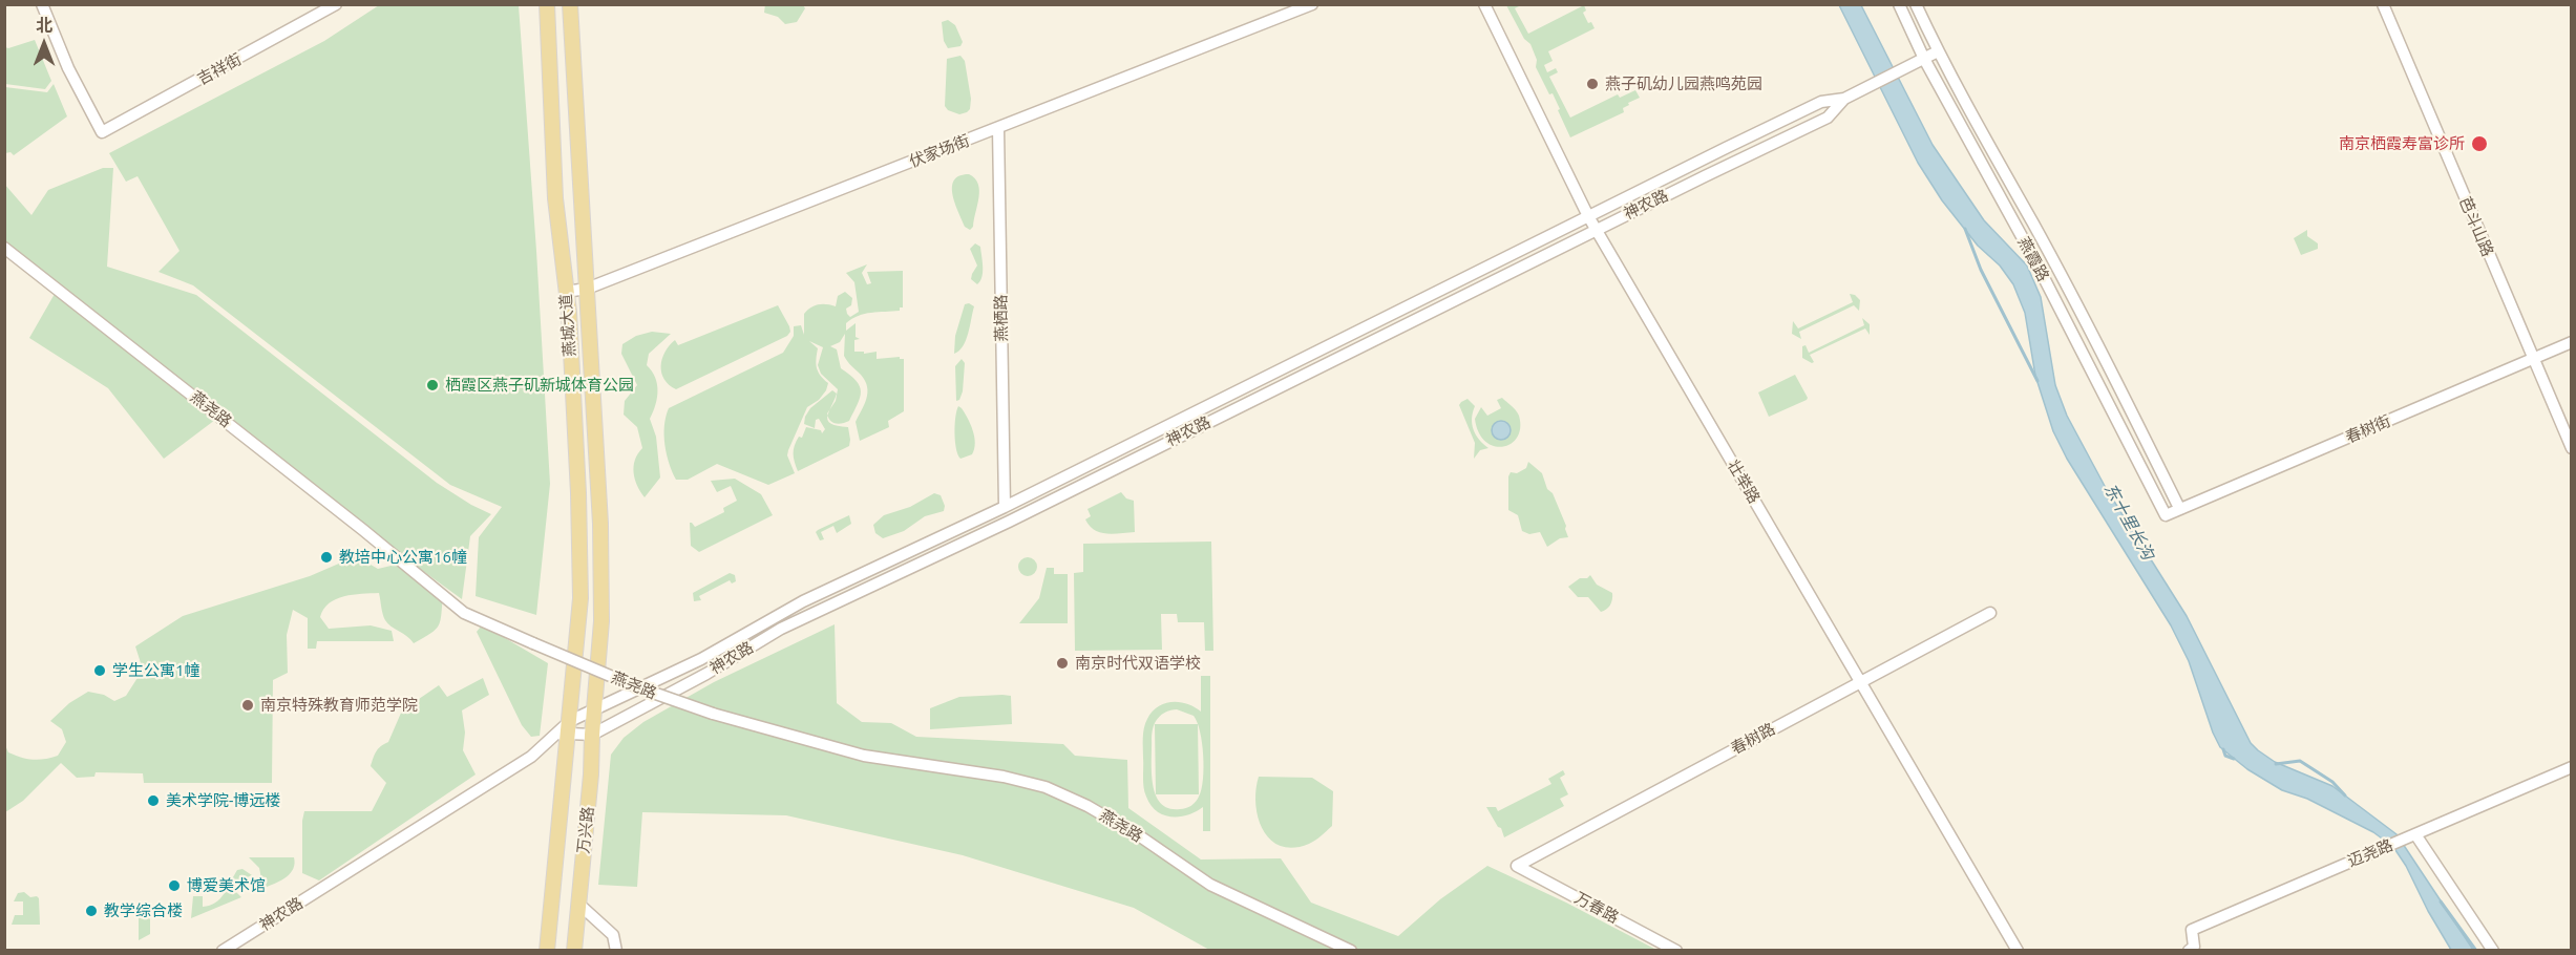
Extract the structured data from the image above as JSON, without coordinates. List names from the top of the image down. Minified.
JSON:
{"streets":{"main road":["燕城大道","万兴路"],"street":["吉祥街","伏家场街","神农路","芭斗山路","燕霞路","燕栖路","燕尧路","春树街","壮举路","春树路","迈尧路","万春路"]},"crossings":[["伏家场街","燕栖路"],["伏家场街","燕城大道"],["神农路","燕霞路"],["神农路","燕栖路"],["神农路","燕城大道"],["神农路","壮举路"],["神农路","万兴路"],["芭斗山路","春树街"],["燕霞路","春树街"],["燕城大道","万兴路"],["壮举路","春树路"],["春树路","万春路"]],"water":["东十里长沟"],"places":["燕子矶幼儿园燕鸣苑园","南京栖霞寿富诊所","栖霞区燕子矶新城体育公园","教培中心公寓16幢","南京时代双语学校","学生公寓1幢","南京特殊教育师范学院","美术学院-博远楼","博爱美术馆","教学综合楼"],"north":"top"}
